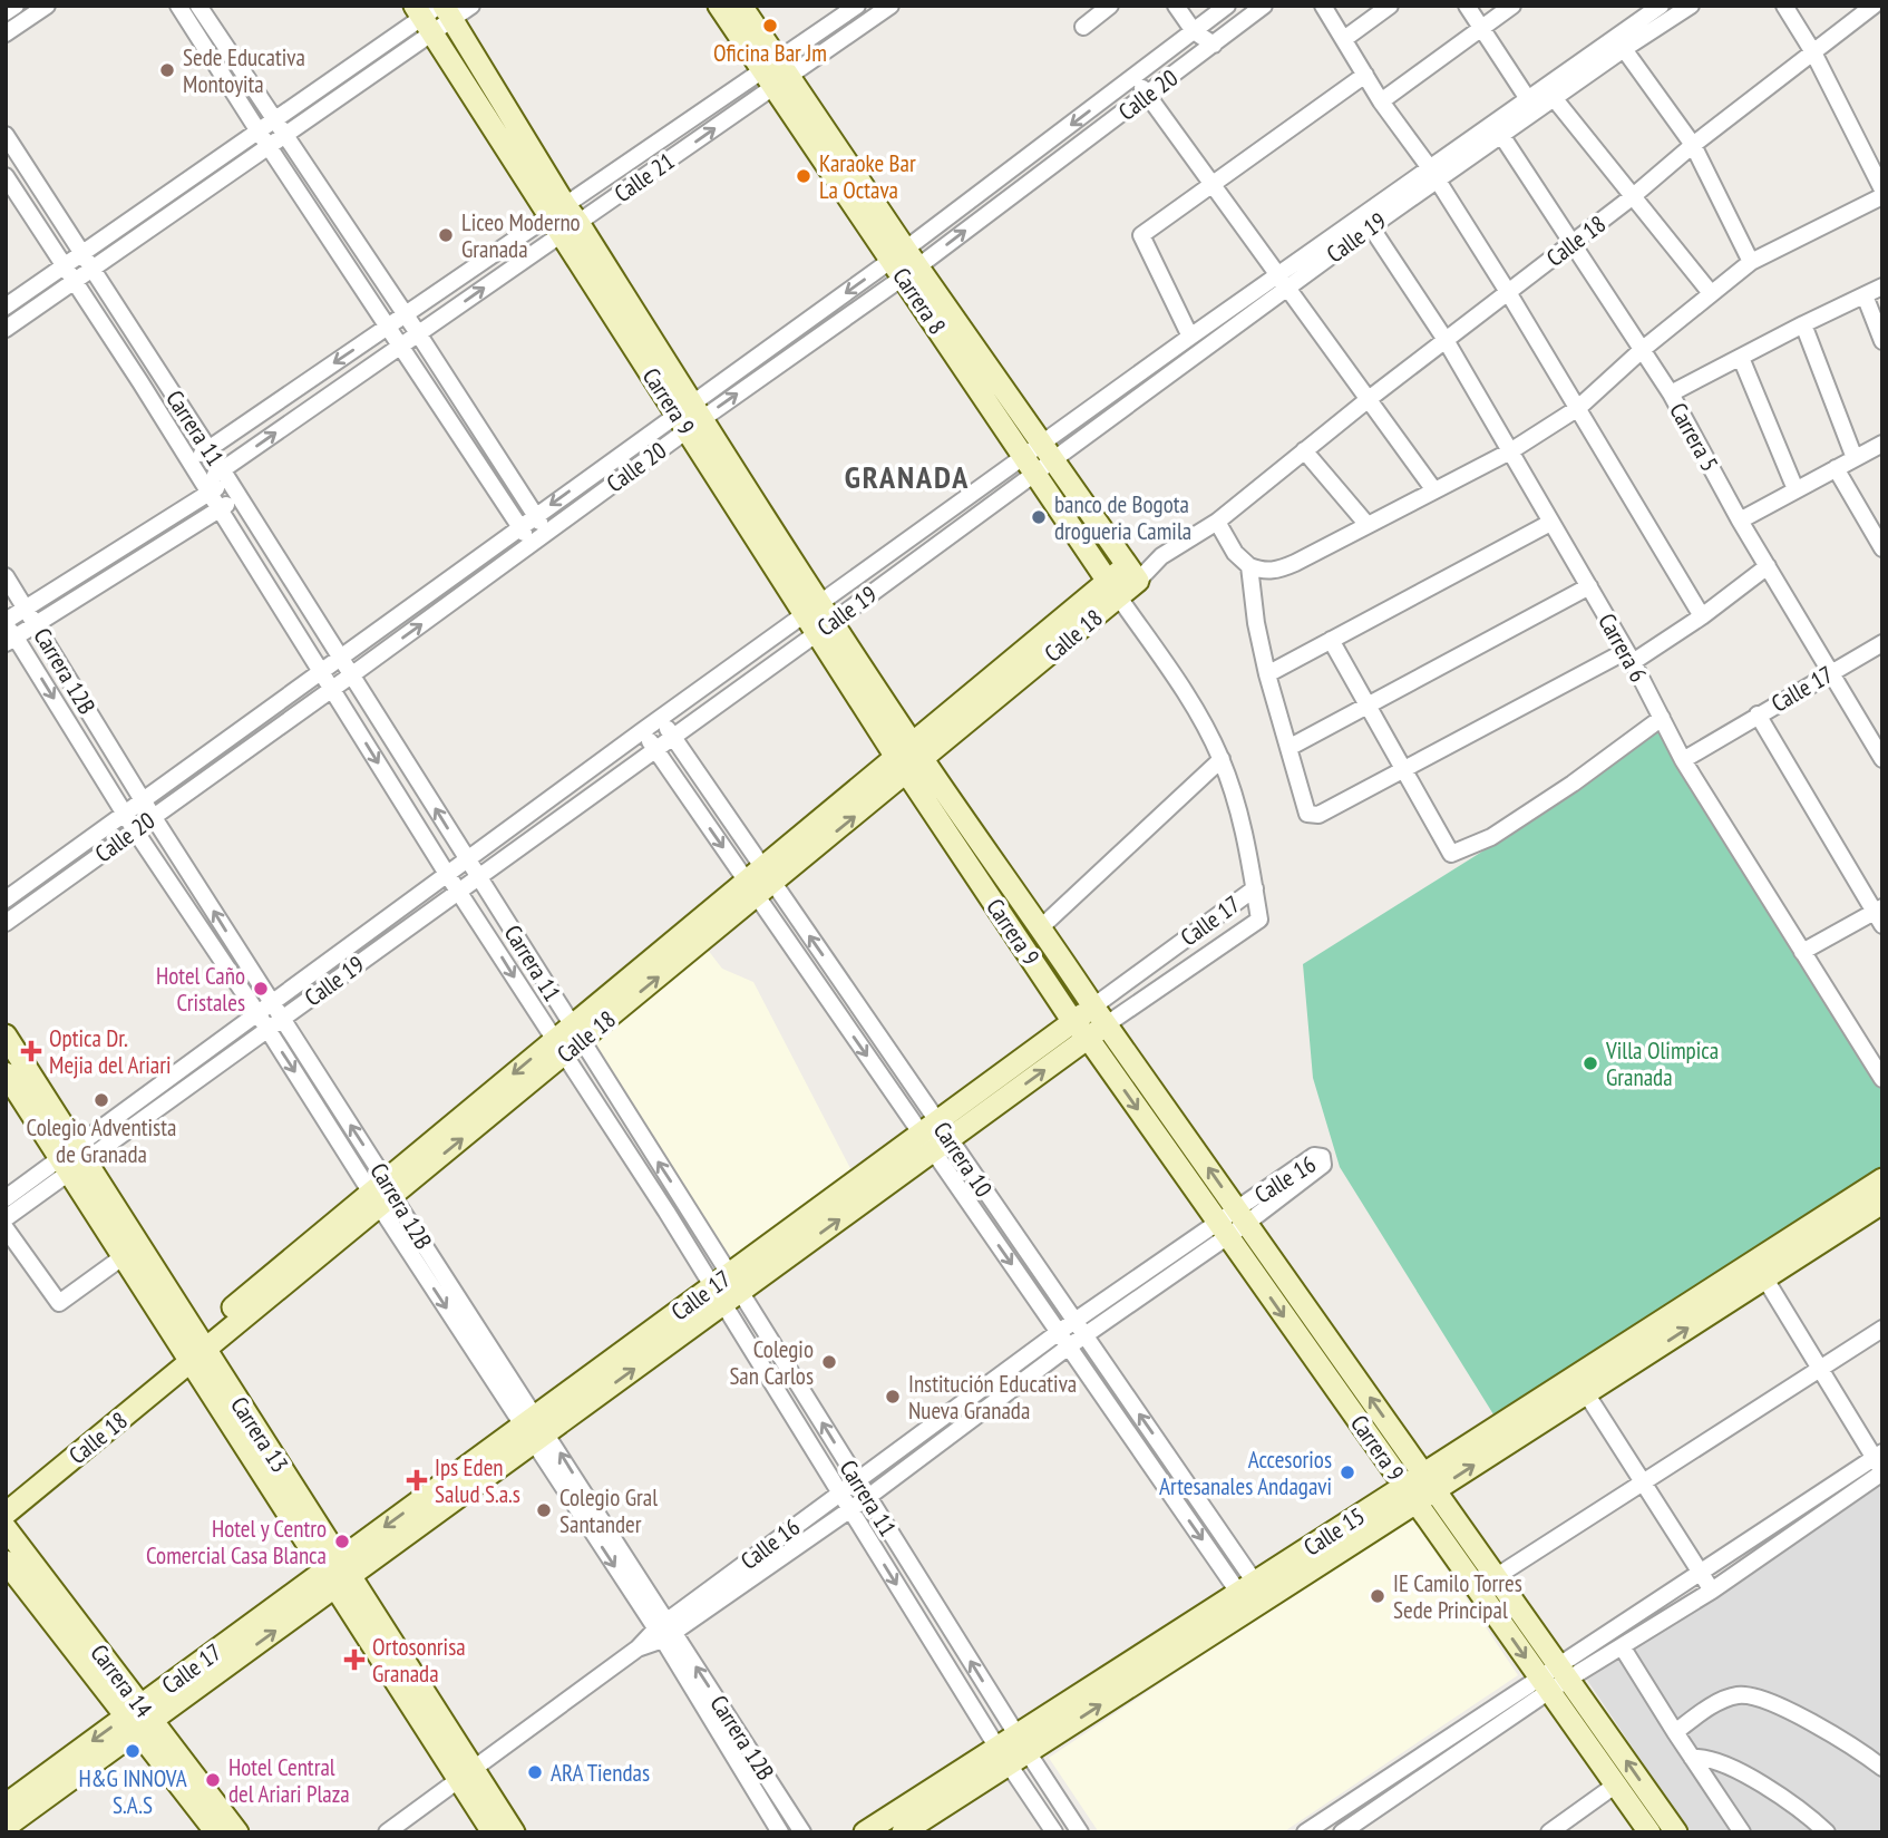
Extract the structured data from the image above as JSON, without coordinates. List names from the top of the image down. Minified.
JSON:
{"streets":{"street":["Calle 20","Calle 21","Calle 19","Calle 18","Carrera 8","Carrera 9","Carrera 11","Carrera 5","Carrera 6","Carrera 12B","Calle 17","Carrera 10","Calle 16","Carrera 13","Calle 15","Carrera 14"]},"crossings":[["Calle 20","Carrera 8"],["Calle 20","Carrera 9"],["Calle 20","Carrera 11"],["Calle 20","Carrera 12B"],["Calle 21","Carrera 8"],["Calle 21","Carrera 9"],["Calle 21","Carrera 11"],["Calle 21","Carrera 12B"],["Calle 19","Carrera 8"],["Calle 19","Carrera 9"],["Calle 19","Carrera 11"],["Calle 19","Carrera 5"],["Calle 19","Carrera 6"],["Calle 19","Carrera 12B"],["Calle 19","Carrera 10"],["Calle 19","Carrera 13"],["Calle 18","Carrera 8"],["Calle 18","Carrera 9"],["Calle 18","Carrera 11"],["Calle 18","Carrera 5"],["Calle 18","Carrera 6"],["Calle 18","Carrera 12B"],["Calle 18","Carrera 10"],["Calle 18","Carrera 13"],["Carrera 9","Calle 17"],["Carrera 9","Calle 16"],["Carrera 9","Calle 15"],["Carrera 11","Calle 17"],["Carrera 11","Calle 16"],["Carrera 11","Calle 15"],["Carrera 5","Calle 17"],["Carrera 6","Calle 17"],["Carrera 12B","Calle 17"],["Carrera 12B","Calle 16"],["Calle 17","Carrera 10"],["Calle 17","Carrera 13"],["Calle 17","Carrera 14"],["Carrera 10","Calle 16"],["Carrera 10","Calle 15"],["Calle 16","Carrera 13"]],"districts":["GRANADA"],"places":{"other":["Oficina Bar Jm","Sede Educativa Montoyita","Karaoke Bar La Octava","Liceo Moderno Granada","banco de Bogota drogueria Camila","Hotel Caño Cristales","Villa Olimpica Granada","Colegio Adventista de Granada","Colegio San Carlos","Institución Educativa Nueva Granada","Accesorios Artesanales Andagavi","Colegio Gral Santander","Hotel y Centro Comercial Casa Blanca","IE Camilo Torres Sede Principal","H&G INNOVA S.A.S","ARA Tiendas","Hotel Central del Ariari Plaza"],"health":["Optica Dr. Mejia del Ariari","Ips Eden Salud S.a.s","Ortosonrisa Granada"]}}
